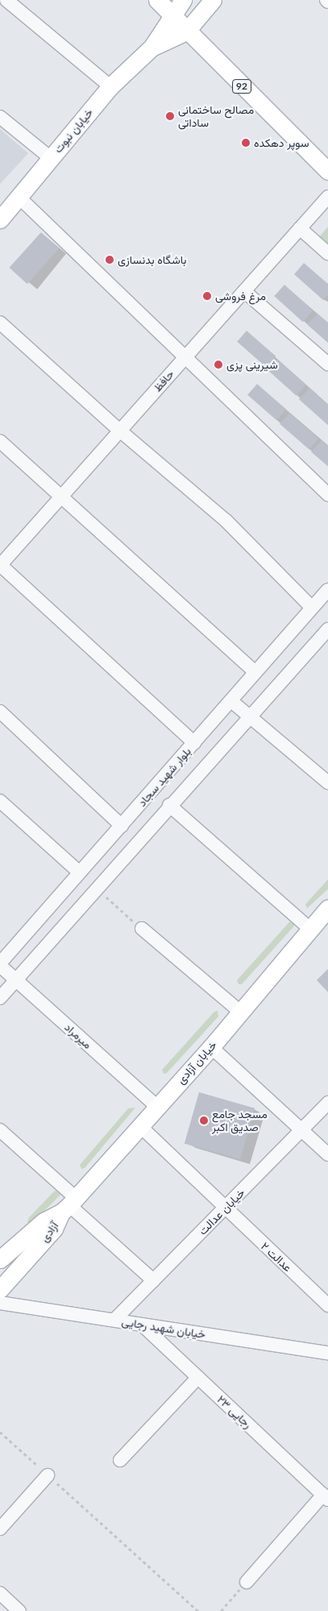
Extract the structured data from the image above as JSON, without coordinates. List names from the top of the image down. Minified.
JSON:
{"streets":{"main road":["92","خیابان نبوت","خیابان آزادی","آزادی"],"street":["حافظ","بلوار شهید سجاد","میرمراد","خیابان عدالت","عدالت ۲","خیابان شهید رجایی","رجایی ۲۳"]},"crossings":[["92","خیابان نبوت"],["بلوار شهید سجاد","میرمراد"],["میرمراد","خیابان آزادی"],["خیابان آزادی","آزادی"],["خیابان آزادی","عدالت ۲"],["خیابان عدالت","عدالت ۲"],["خیابان عدالت","خیابان شهید رجایی"],["خیابان شهید رجایی","رجایی ۲۳"]],"places":["مصالح ساختمانی ساداتی","سوپر دهکده","باشگاه بدنسازی","مرغ فروشی","شیرینی پزی","مسجد جامع صدیق اکبر"]}
